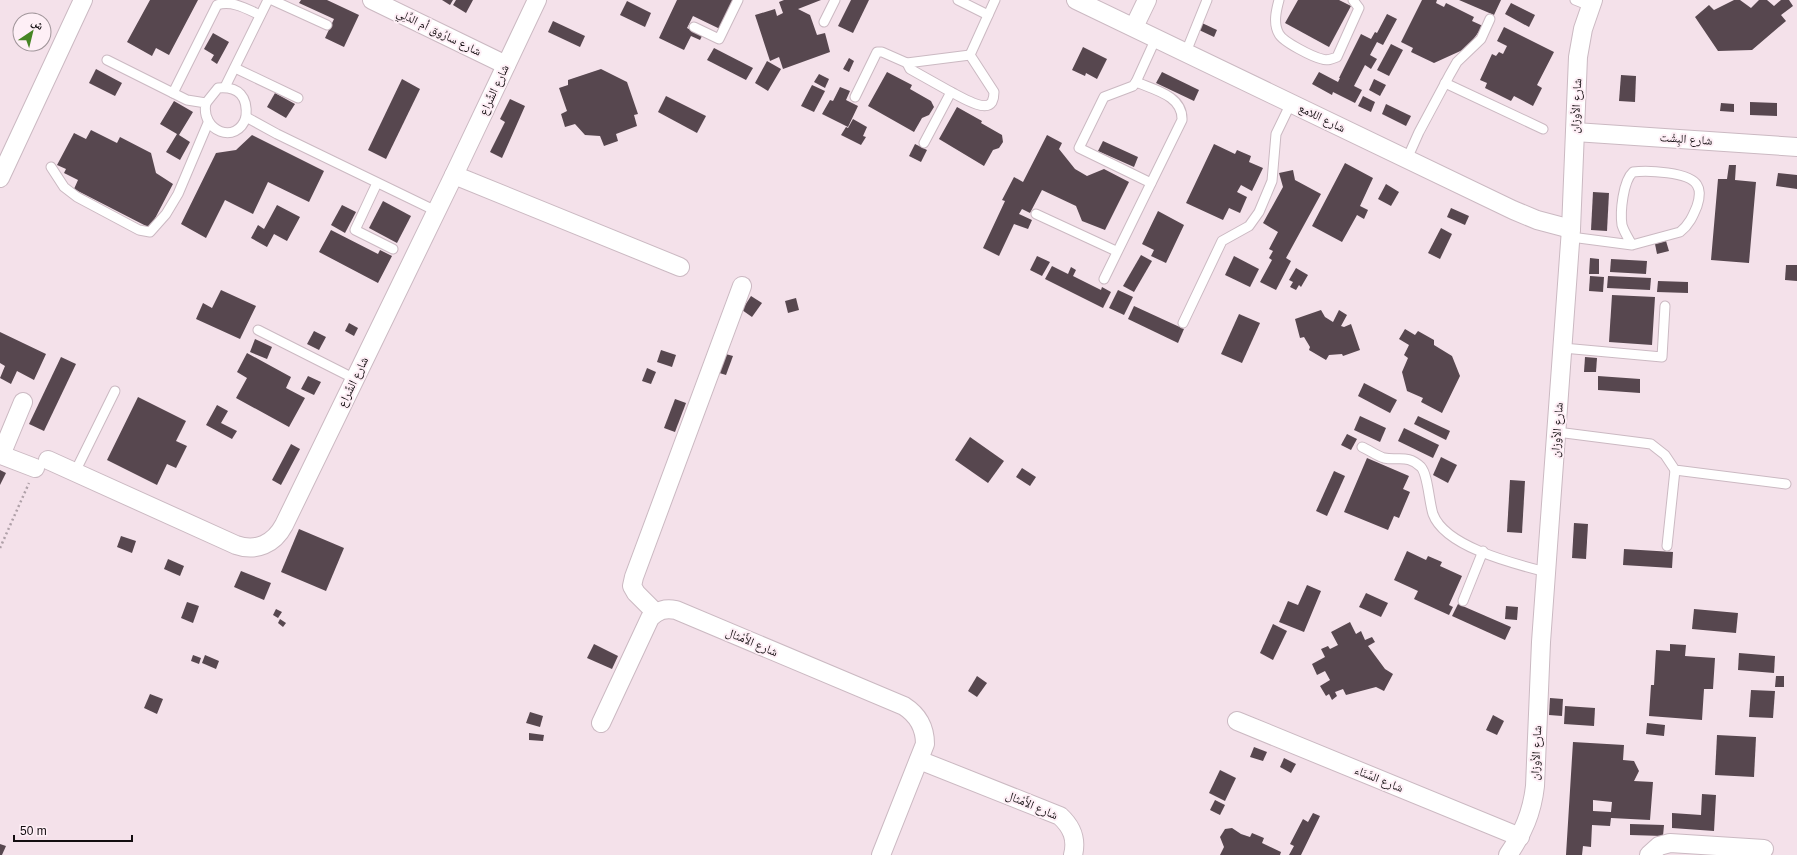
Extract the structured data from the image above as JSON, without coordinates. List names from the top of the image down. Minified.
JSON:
{"streets":{"street":["شارع سارُوق أم الدِّلِي","شارع الشِّراع","شارع الأوزان","شارع اللامع","شارع البِشْت","شارع الأَمْثال","شارع السَّنَاء"]},"crossings":[["شارع سارُوق أم الدِّلِي","شارع الشِّراع"],["شارع الأوزان","شارع اللامع"],["شارع الأوزان","شارع البِشْت"],["شارع الأوزان","شارع السَّنَاء"]],"scale_bar":"50 m","north":"top right"}
